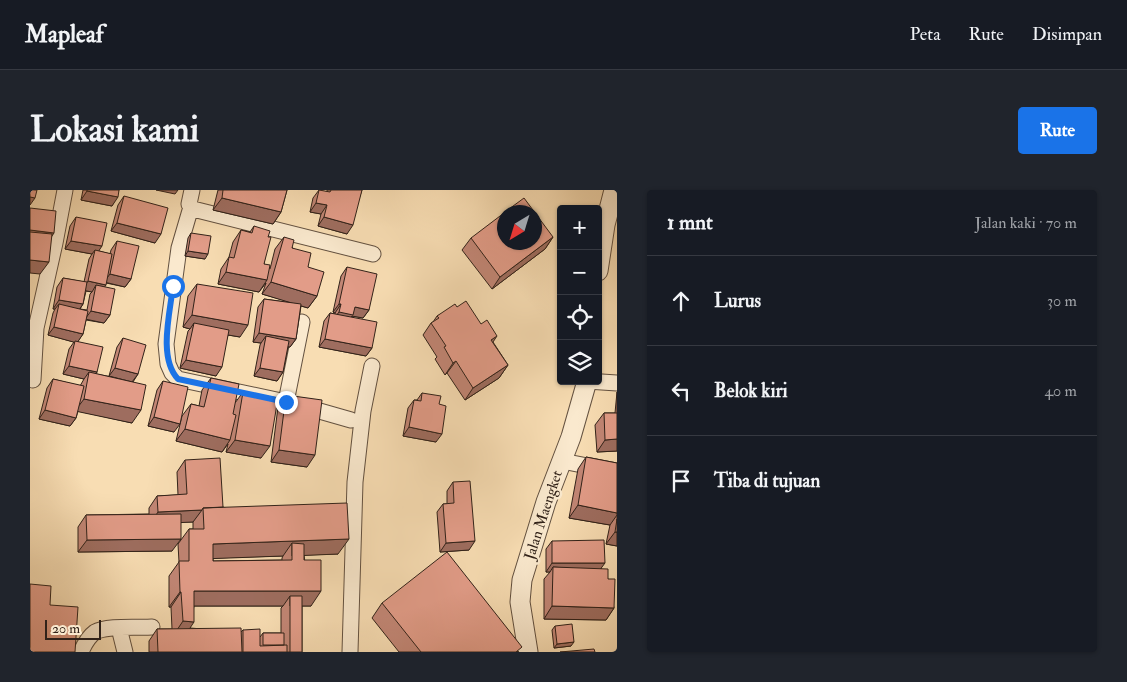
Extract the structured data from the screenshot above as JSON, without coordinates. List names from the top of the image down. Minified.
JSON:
{"streets":{"street":["Jalan Maengket"]},"scale_bar":"20 m","north":"bottom left","page":{"header":"Mapleaf","nav":["Peta","Rute","Disimpan"],"buttons":"Rute","title":"Lokasi kami","heading":["1 mnt","Jalan kaki · 70 m"],"map_buttons":["+","−"],"list":[["Lurus","30 m"],["Belok kiri","40 m"],"Tiba di tujuan"],"scale":"20 m"}}
